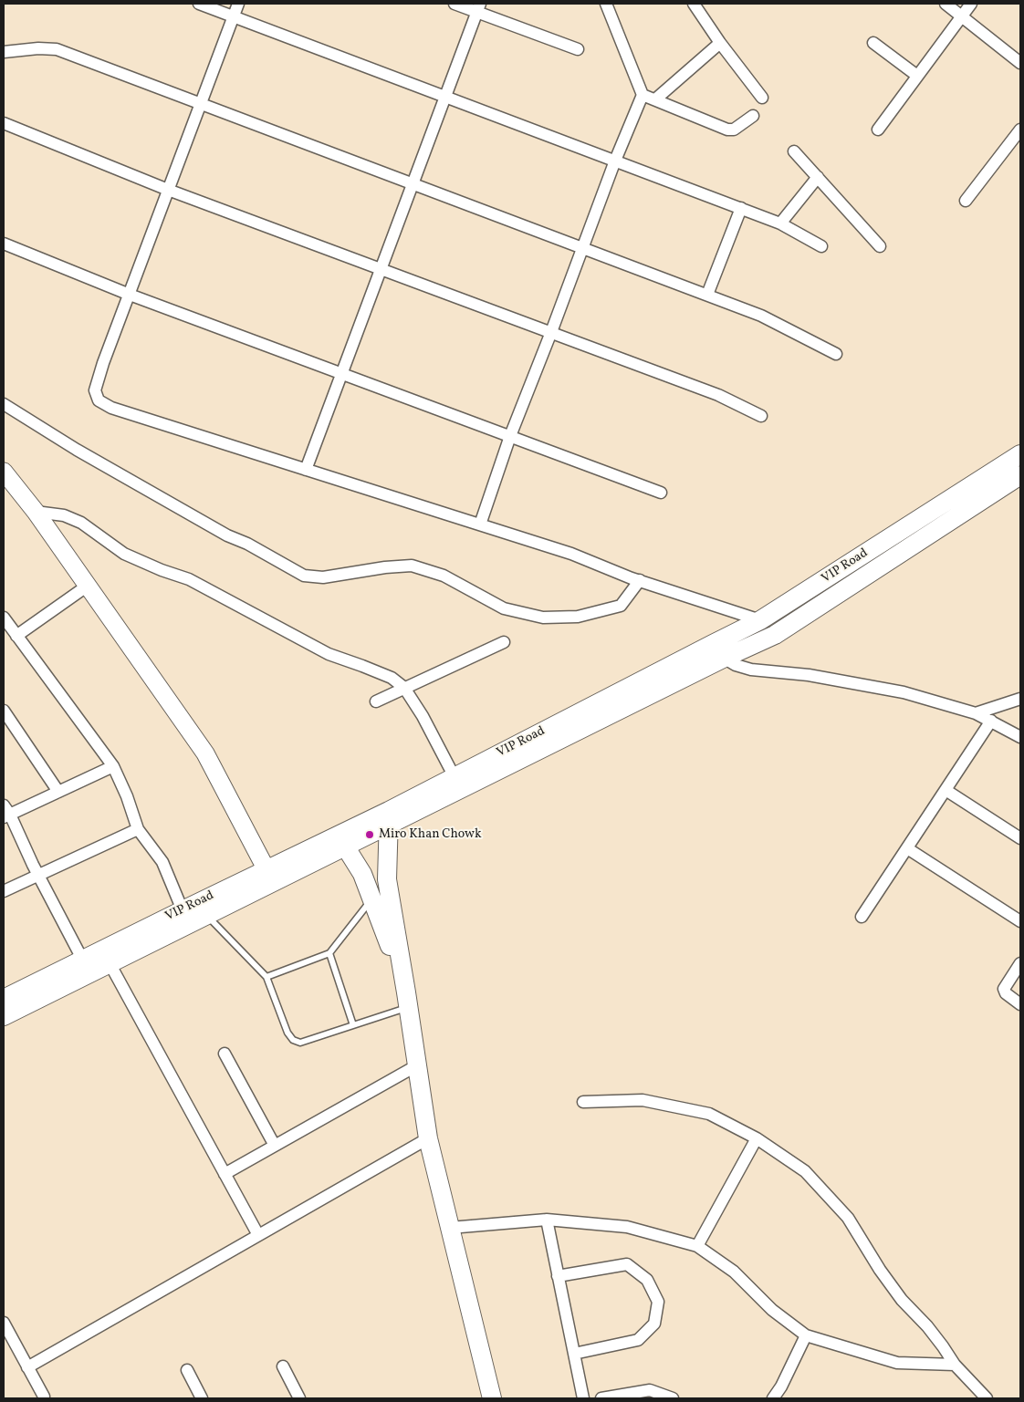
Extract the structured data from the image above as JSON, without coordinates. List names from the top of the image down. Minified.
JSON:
{"streets":{"main road":["VIP Road"]},"places":["Miro Khan Chowk"]}
